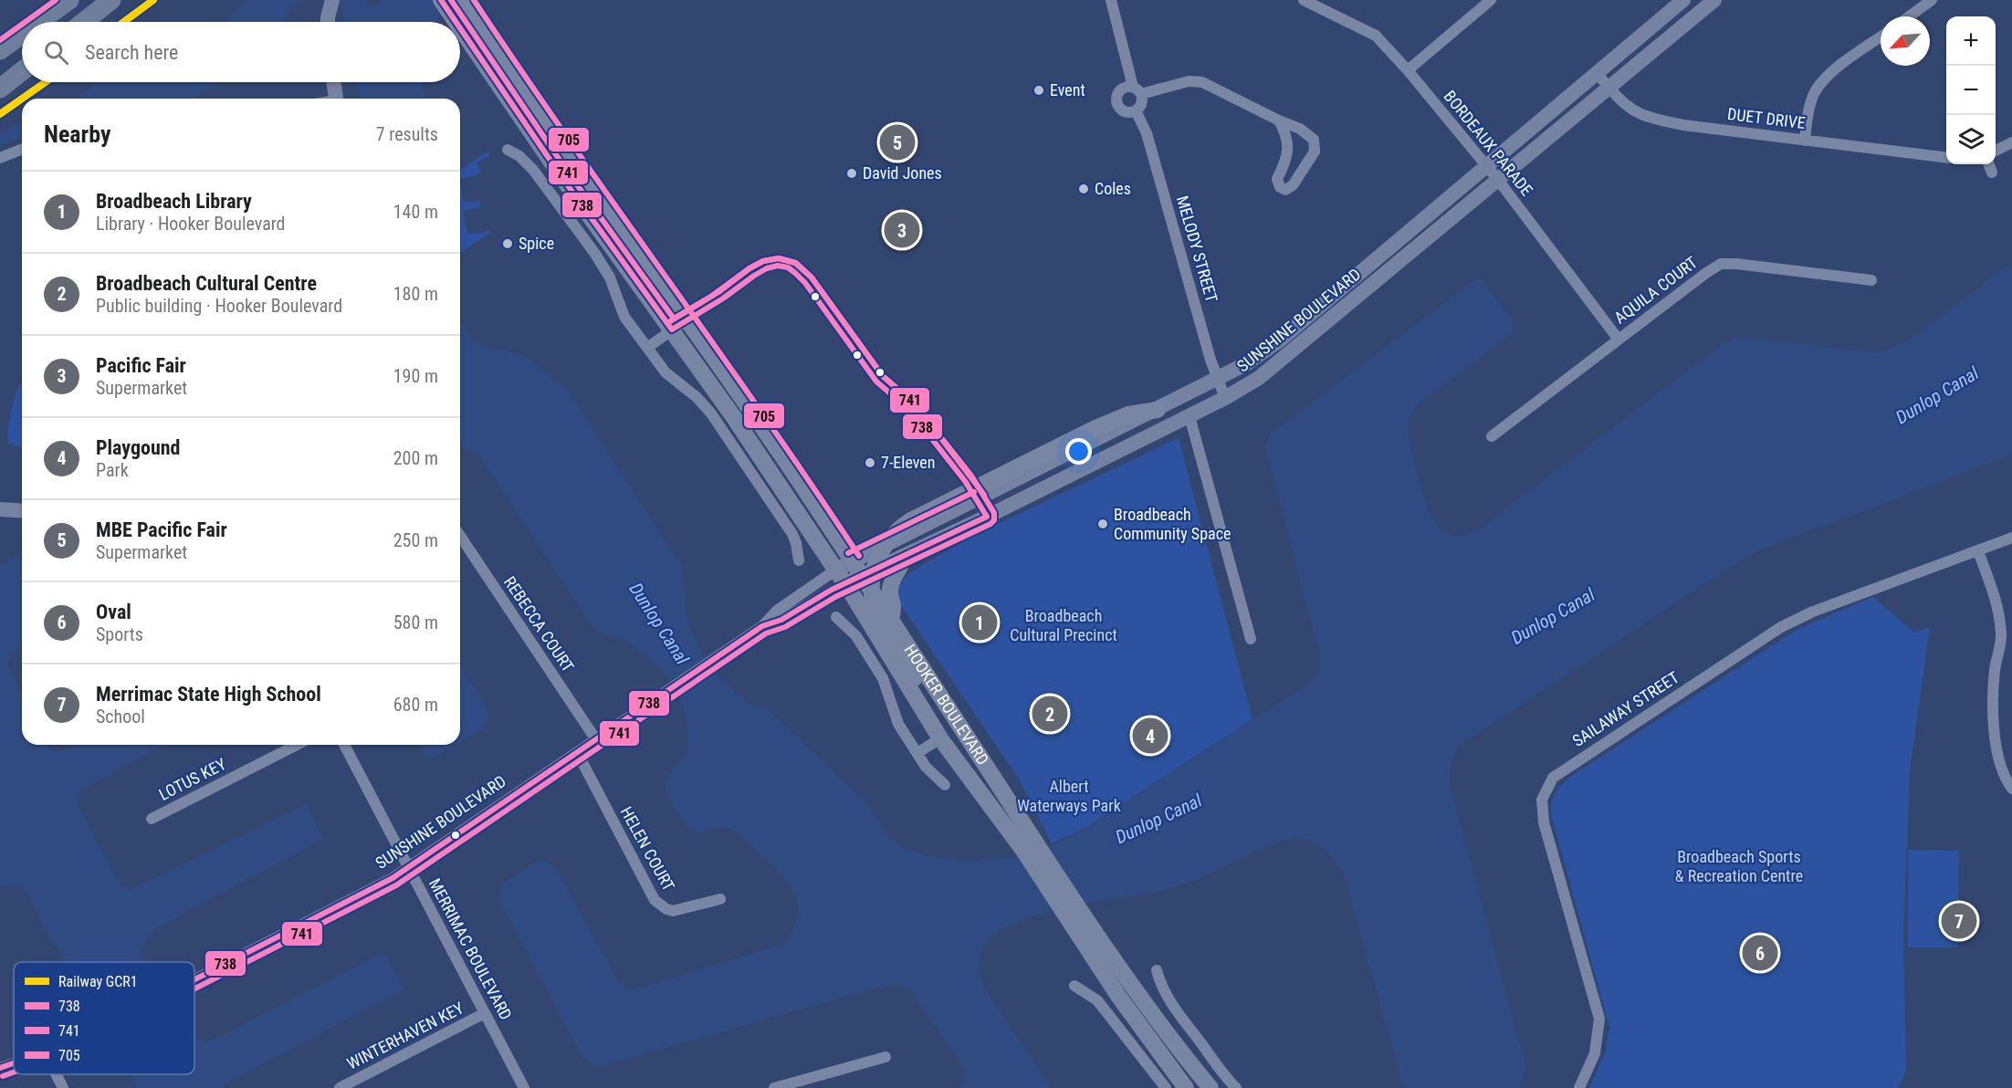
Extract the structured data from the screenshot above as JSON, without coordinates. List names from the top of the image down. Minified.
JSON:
{"streets":{"main road":["SUNSHINE BOULEVARD","HOOKER BOULEVARD"],"street":["DUET DRIVE","BORDEAUX PARADE","MELODY STREET","AQUILA COURT","REBECCA COURT","SAILAWAY STREET","LOTUS KEY","HELEN COURT","MERRIMAC BOULEVARD","WINTERHAVEN KEY"]},"crossings":[["DUET DRIVE","SUNSHINE BOULEVARD"],["BORDEAUX PARADE","AQUILA COURT"],["BORDEAUX PARADE","SUNSHINE BOULEVARD"],["MELODY STREET","SUNSHINE BOULEVARD"],["SUNSHINE BOULEVARD","REBECCA COURT"],["SUNSHINE BOULEVARD","HOOKER BOULEVARD"],["SUNSHINE BOULEVARD","HELEN COURT"],["SUNSHINE BOULEVARD","MERRIMAC BOULEVARD"],["MERRIMAC BOULEVARD","WINTERHAVEN KEY"]],"water":["Dunlop Canal"],"parks":["Broadbeach Cultural Precinct","Albert Waterways Park","Broadbeach Sports & Recreation Centre"],"places":["Event","David Jones","Coles","Spice","7-Eleven","Broadbeach Community Space"],"lines":["rail line GCR1","transit line 738","transit line 741","transit line 705"],"legend":["Railway GCR1","738","741","705"],"north":"bottom left","page":{"map_buttons":["+","−"],"search":"Search here","heading":["Nearby","7 results"],"pins":["5","3","1","2","4","7","6"],"list":[{"mark":"1","name":"Broadbeach Library","note":"Library · Hooker Boulevard","value":"140 m"},{"mark":"2","name":"Broadbeach Cultural Centre","note":"Public building · Hooker Boulevard","value":"180 m"},{"mark":"3","name":"Pacific Fair","note":"Supermarket","value":"190 m"},{"mark":"4","name":"Playgound","note":"Park","value":"200 m"},{"mark":"5","name":"MBE Pacific Fair","note":"Supermarket","value":"250 m"},{"mark":"6","name":"Oval","note":"Sports","value":"580 m"},{"mark":"7","name":"Merrimac State High School","note":"School","value":"680 m"}]}}
